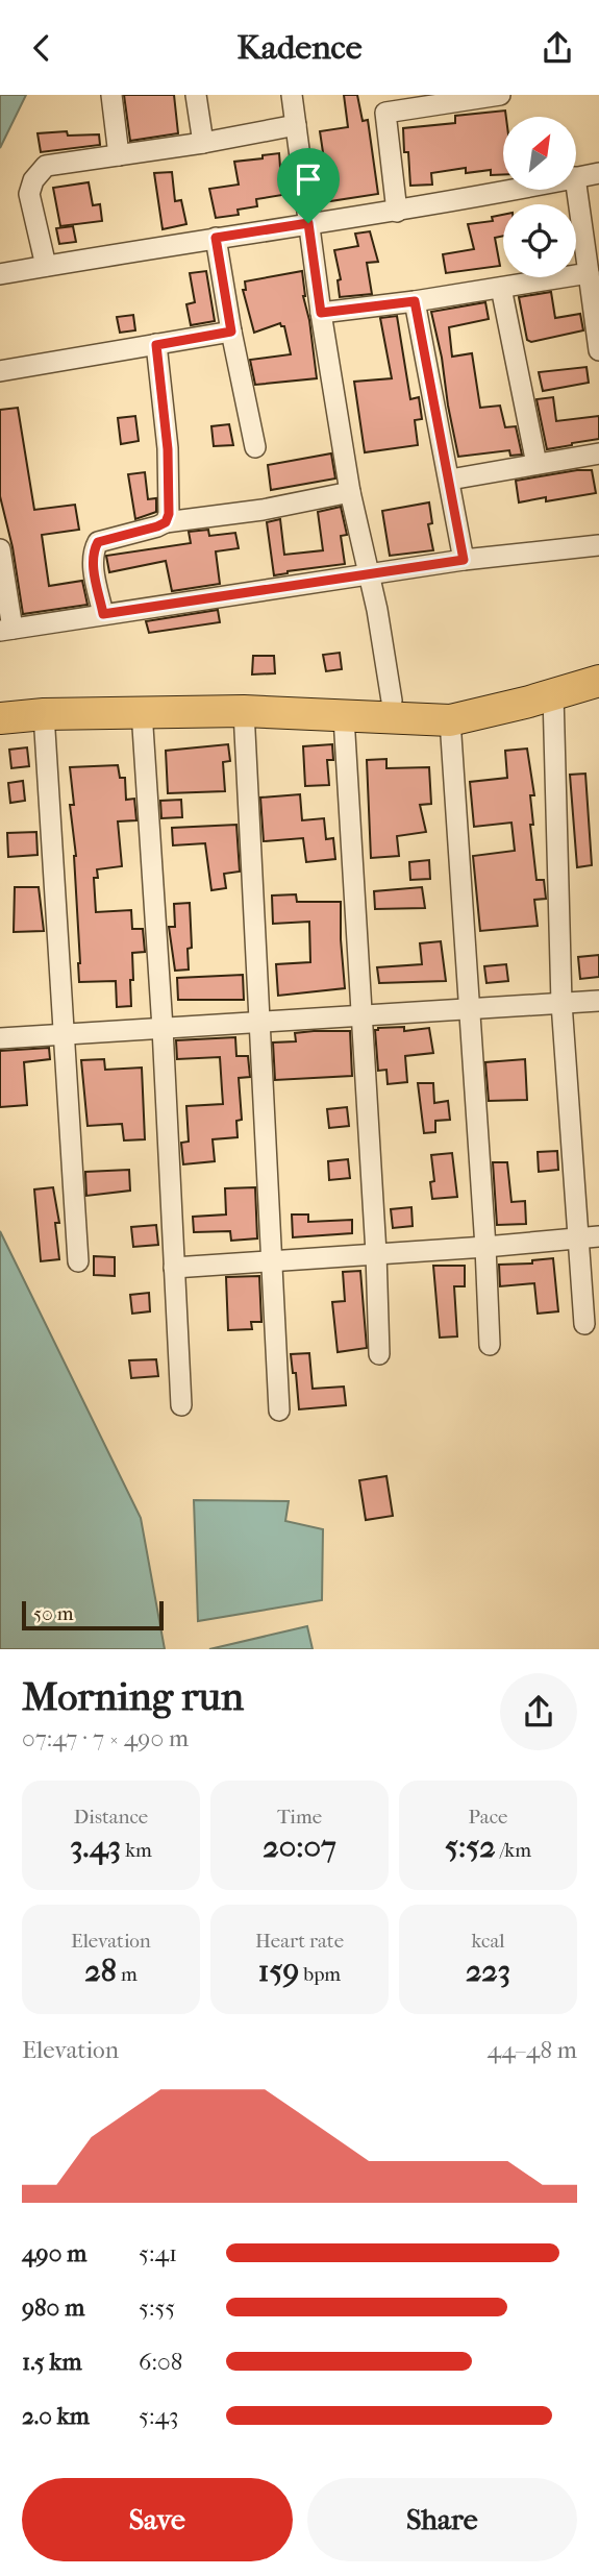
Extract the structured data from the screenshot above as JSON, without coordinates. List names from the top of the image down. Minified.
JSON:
{"scale_bar":"50 m","north":"top right","page":{"header":"Kadence","scale":"50 m","heading":["Morning run","07:47 · 7 × 490 m"],"stats":[["Distance","3.43 km"],["Time","20:07"],["Pace","5:52 /km"],["Elevation","28 m"],["Heart rate","159 bpm"],["kcal","223"]],"chart":["Elevation","44–48 m"],"list":[{"name":"490 m","note":"5:41"},{"name":"980 m","note":"5:55"},{"name":"1.5 km","note":"6:08"},{"name":"2.0 km","note":"5:43"}],"buttons":["Save","Share"]}}
